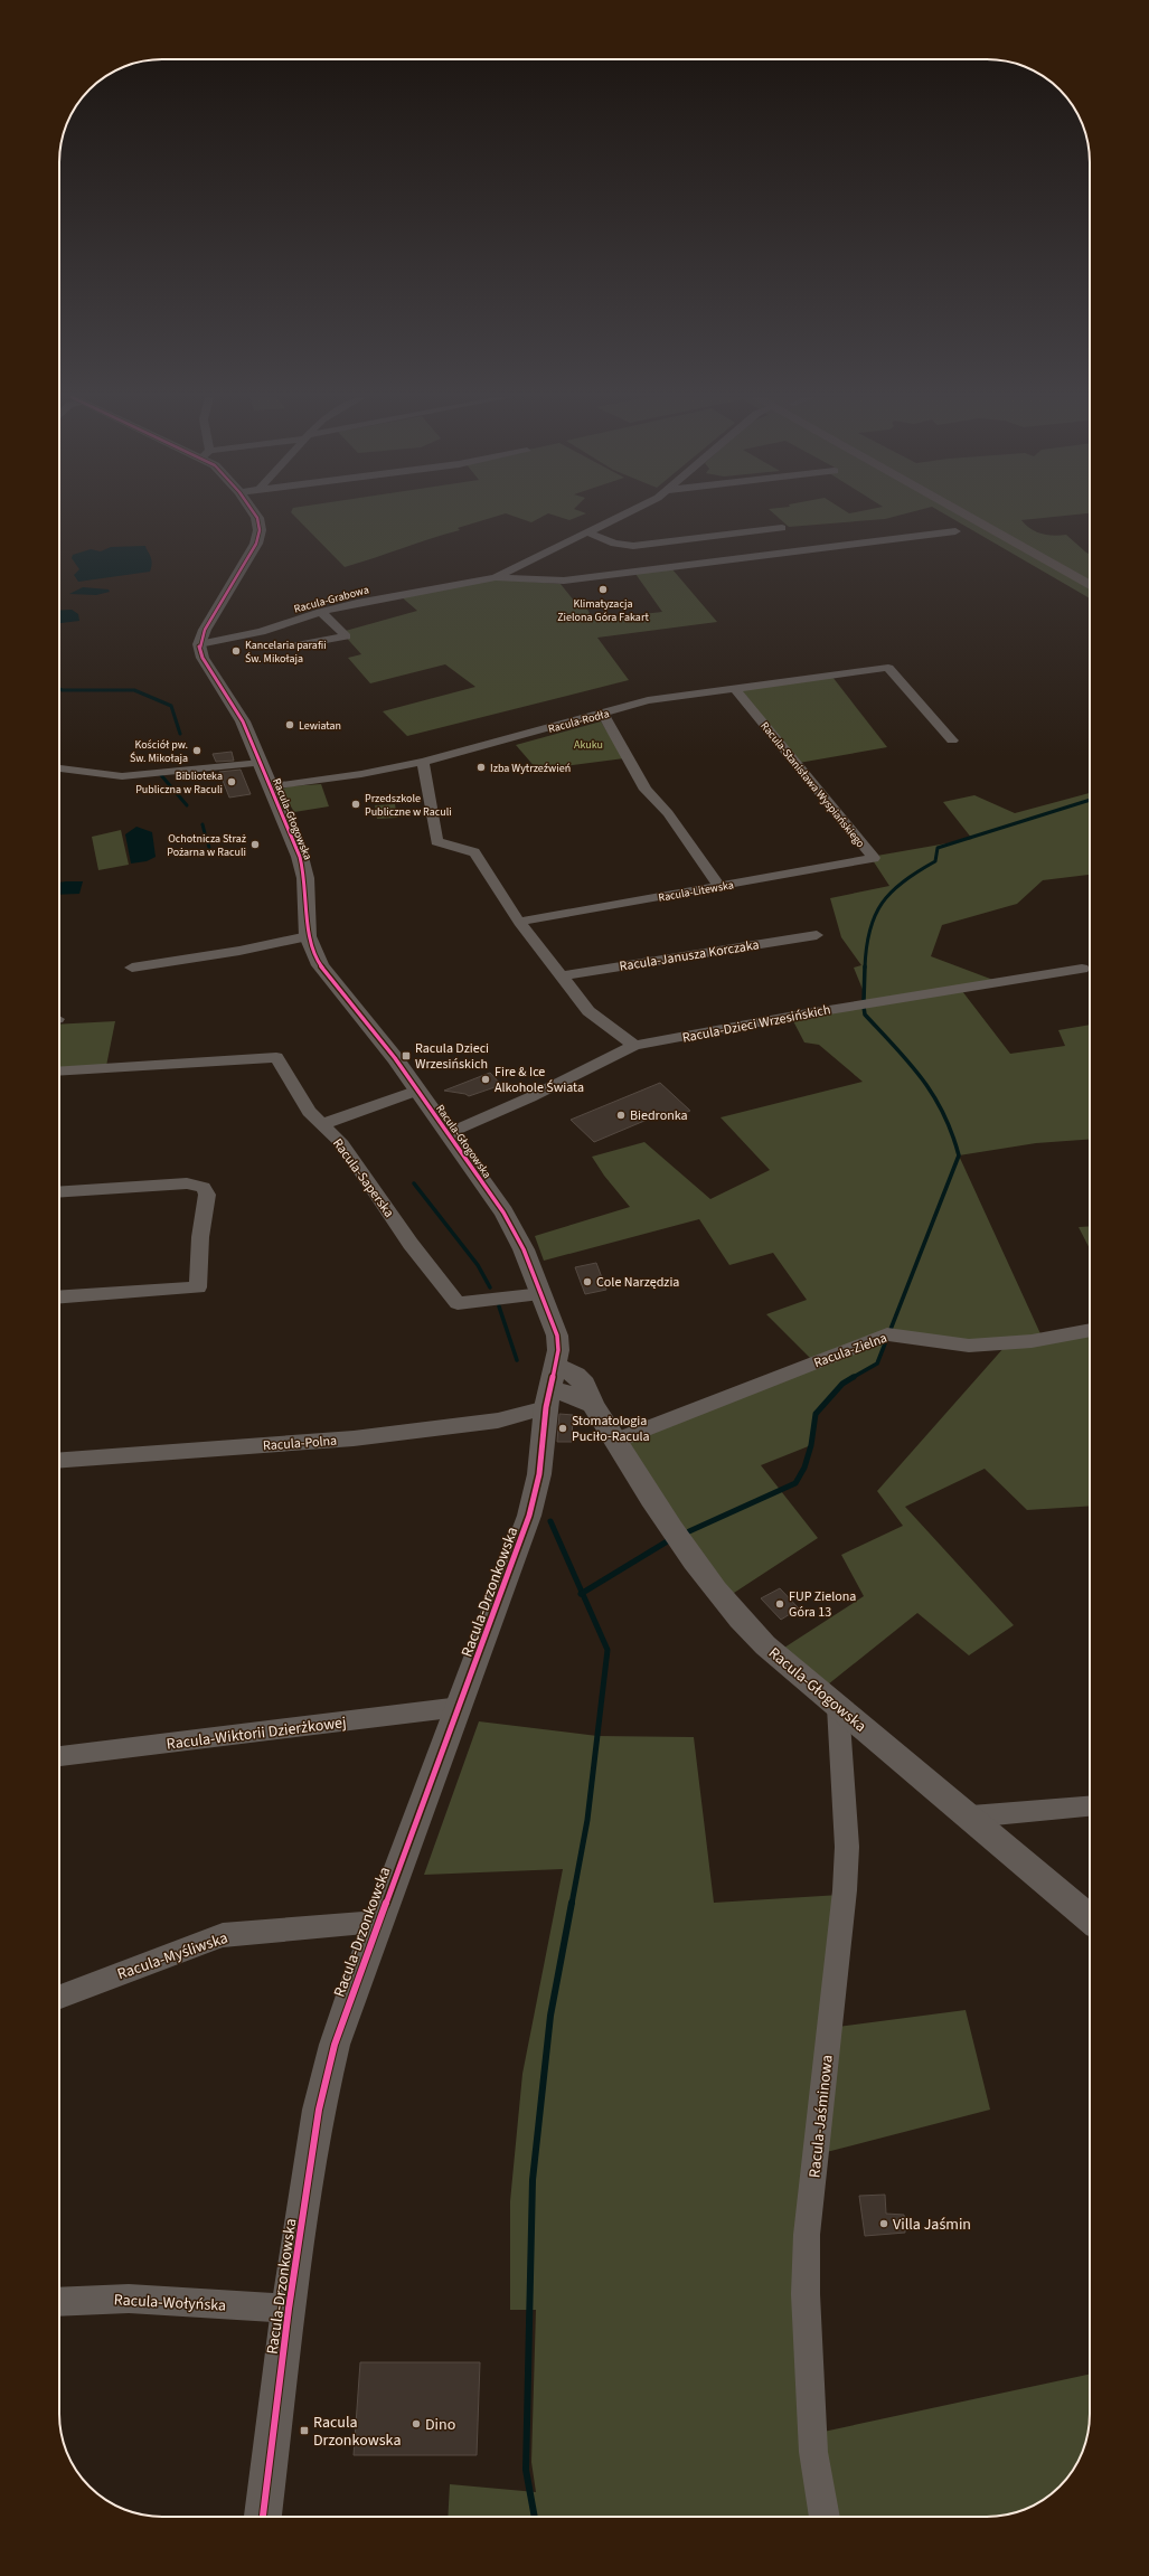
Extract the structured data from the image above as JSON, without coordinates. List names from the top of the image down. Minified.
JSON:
{"streets":{"street":["Racula-Grabowa","Racula-Rodła","Racula-Stanisława Wyspiańskiego","Racula-Głogowska","Racula-Litewska","Racula-Janusza Korczaka","Racula-Dzieci Wrzesińskich","Racula-Saperska","Racula-Zielna","Racula-Polna","Racula-Drzonkowska","Racula-Wiktorii Dzierżkowej","Racula-Myśliwska","Racula-Jaśminowa","Racula-Wołyńska"]},"crossings":[["Racula-Grabowa","Racula-Głogowska"],["Racula-Rodła","Racula-Stanisława Wyspiańskiego"],["Racula-Rodła","Racula-Głogowska"],["Racula-Stanisława Wyspiańskiego","Racula-Litewska"],["Racula-Głogowska","Racula-Dzieci Wrzesińskich"],["Racula-Głogowska","Racula-Saperska"],["Racula-Głogowska","Racula-Zielna"],["Racula-Głogowska","Racula-Polna"],["Racula-Głogowska","Racula-Drzonkowska"],["Racula-Głogowska","Racula-Jaśminowa"],["Racula-Polna","Racula-Drzonkowska"],["Racula-Drzonkowska","Racula-Wiktorii Dzierżkowej"],["Racula-Drzonkowska","Racula-Myśliwska"],["Racula-Drzonkowska","Racula-Wołyńska"]],"parks":["Akuku"],"places":{"other":["Klimatyzacja Zielona Góra Fakart","Kancelaria parafii Św. Mikołaja","Lewiatan","Kościół pw. Św. Mikołaja","Izba Wytrzeźwień","Biblioteka Publiczna w Raculi","Przedszkole Publiczne w Raculi","Ochotnicza Straż Pożarna w Raculi","Fire & Ice Alkohole Świata","Biedronka","Cole Narzędzia","Stomatologia Puciło-Racula","FUP Zielona Góra 13","Villa Jaśmin","Dino"],"transit":["Racula Dzieci Wrzesińskich","Racula Drzonkowska"]}}
